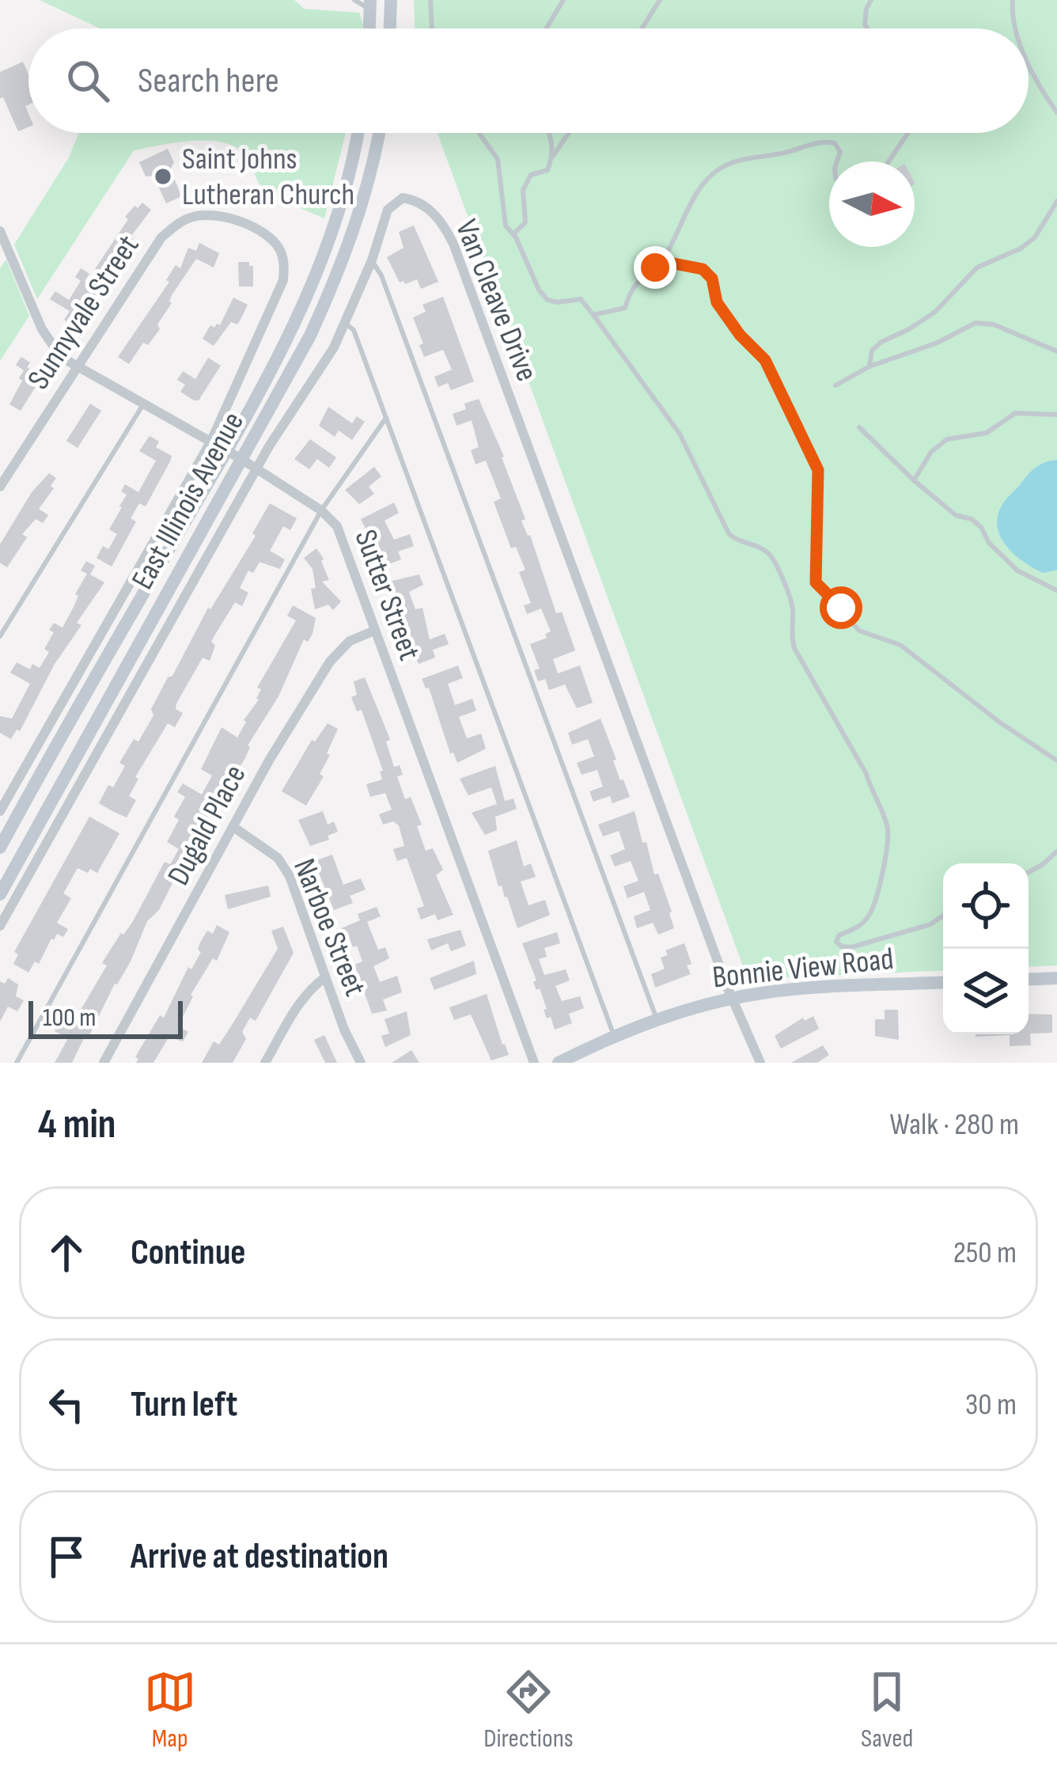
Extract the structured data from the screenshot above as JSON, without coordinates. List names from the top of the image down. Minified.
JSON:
{"streets":{"main road":["East Illinois Avenue","Bonnie View Road"],"street":["Van Cleave Drive","Sunnyvale Street","Sutter Street","Dugald Place","Narboe Street"]},"crossings":[["Van Cleave Drive","Sutter Street"],["Van Cleave Drive","Bonnie View Road"],["Sunnyvale Street","Sutter Street"],["East Illinois Avenue","Sutter Street"],["Sutter Street","Dugald Place"],["Dugald Place","Narboe Street"]],"places":["Saint Johns Lutheran Church"],"scale_bar":"100 m","north":"right","page":{"search":"Search here","scale":"100 m","heading":["4 min","Walk · 280 m"],"list":[["Continue","250 m"],["Turn left","30 m"],"Arrive at destination"],"nav":["Map","Directions","Saved"]}}
